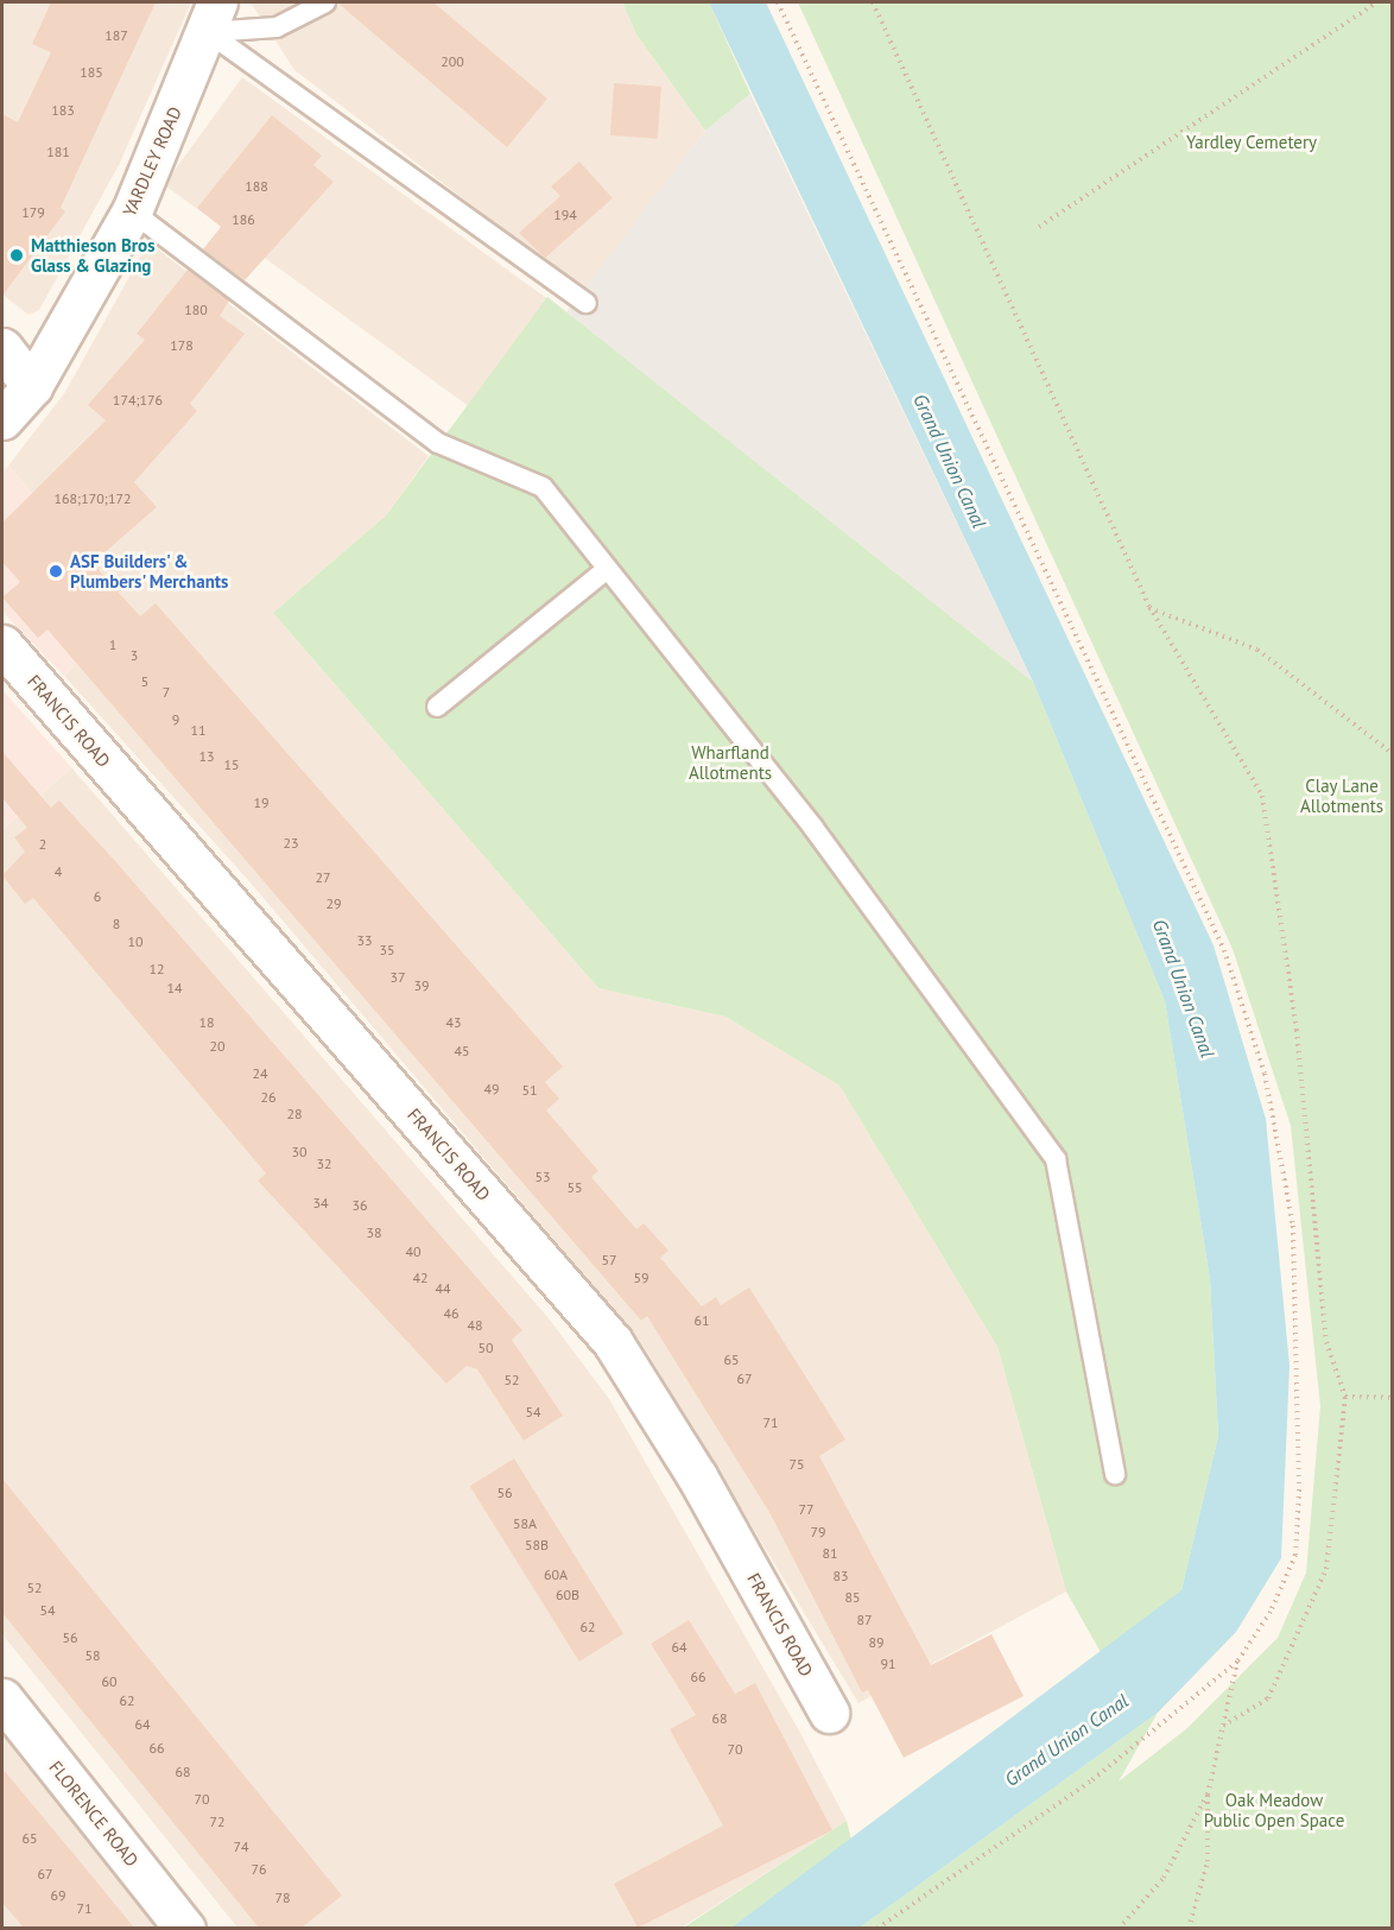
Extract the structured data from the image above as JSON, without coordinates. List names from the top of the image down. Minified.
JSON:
{"streets":{"street":["YARDLEY ROAD","FRANCIS ROAD","FLORENCE ROAD"]},"water":["Grand Union Canal"],"parks":["Yardley Cemetery","Wharfland Allotments","Clay Lane Allotments","Oak Meadow Public Open Space"],"places":["Matthieson Bros Glass & Glazing","ASF Builders' & Plumbers' Merchants"],"house_numbers":["187","200","185","183","181","188","179","194","186","180","178","174;176","168;170;172","1","3","5","7","9","11","13","15","19","23","2","4","27","6","29","8","33","10","35","12","37","39","14","18","43","20","45","24","49","51","26","28","30","32","53","55","34","36","38","40","57","42","59","44","46","61","48","50","65","67","52","54","71","75","56","77","58A","79","58B","81","60A","83","52","60B","85","54","87","62","56","89","64","58","91","66","60","62","68","64","66","70","68","70","72","65","74","76","67","69","78","71"]}
